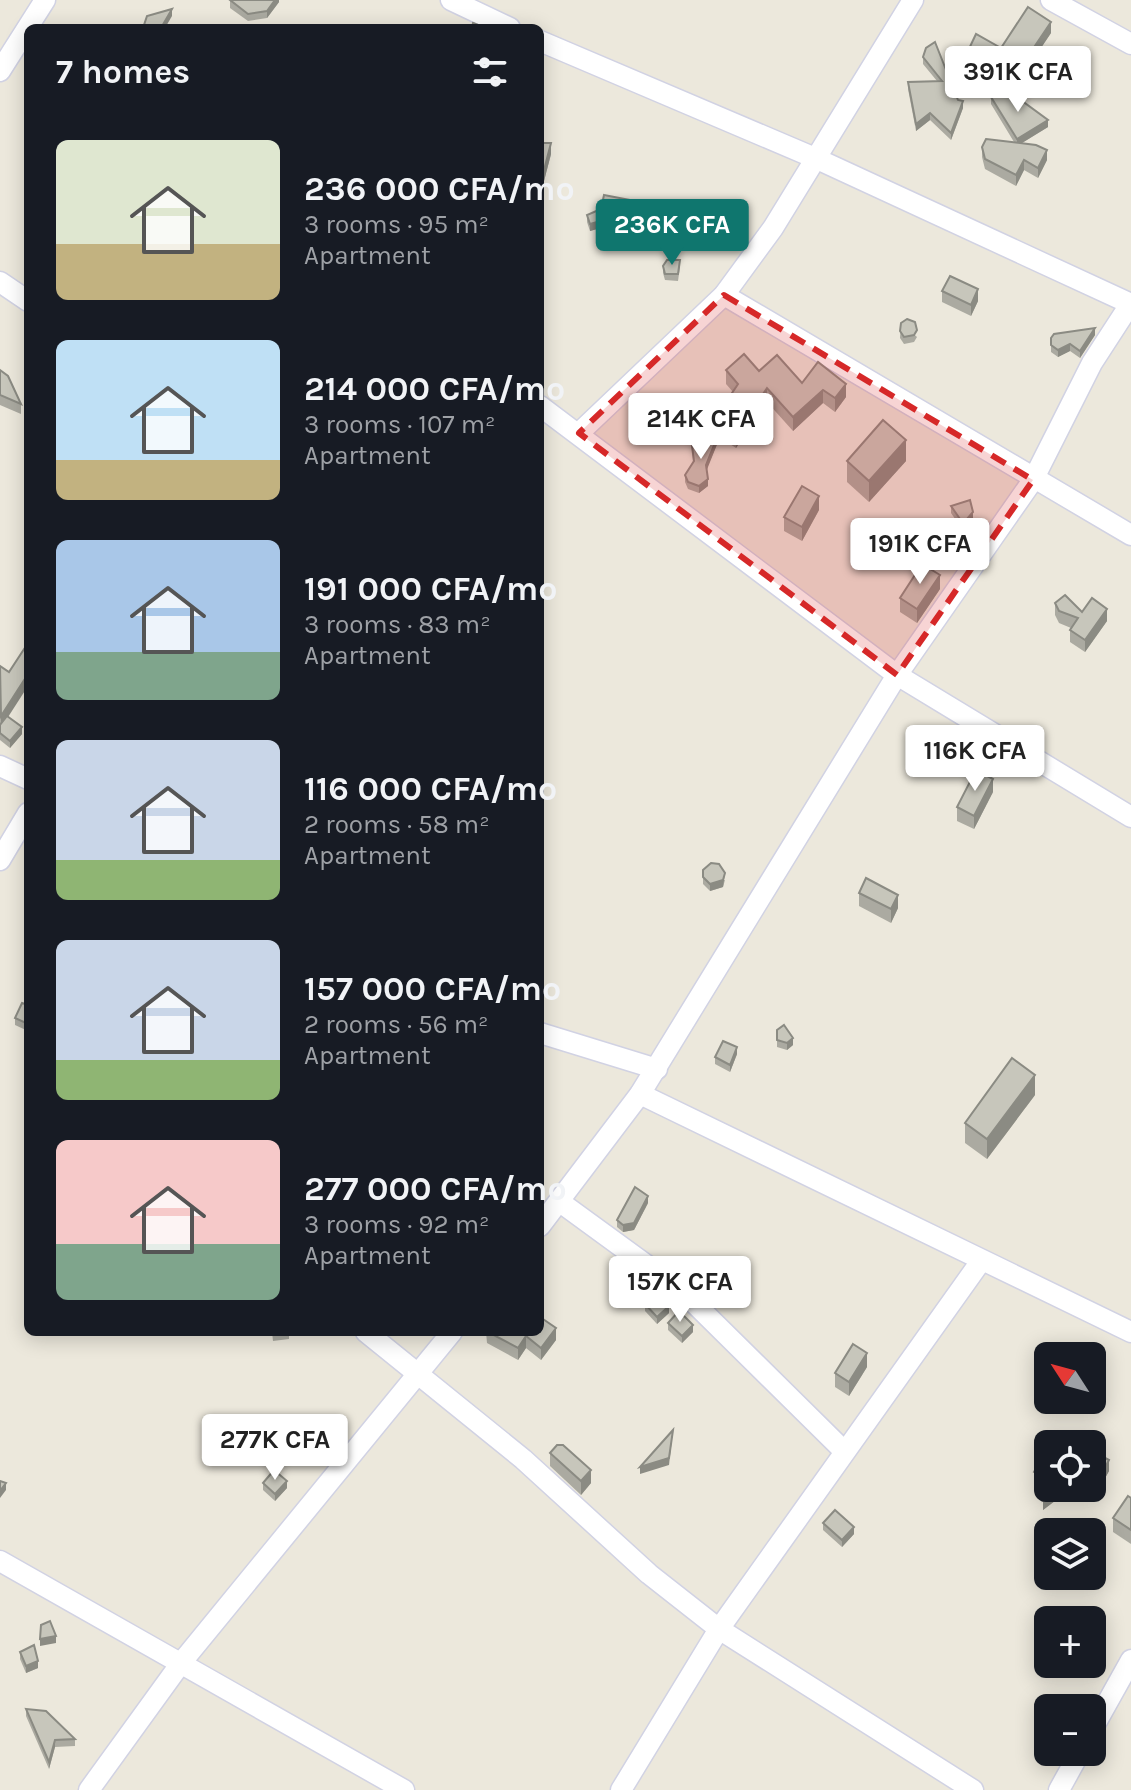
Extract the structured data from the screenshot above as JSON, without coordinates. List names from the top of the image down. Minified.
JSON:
{"north":"top left","page":{"heading":"7 homes","price":["391K CFA","236K CFA","214K CFA","191K CFA","116K CFA","157K CFA","277K CFA"],"list":[{"name":"236 000 CFA/mo","note":"3 rooms · 95 m² · Apartment"},{"name":"214 000 CFA/mo","note":"3 rooms · 107 m² · Apartment"},{"name":"191 000 CFA/mo","note":"3 rooms · 83 m² · Apartment"},{"name":"116 000 CFA/mo","note":"2 rooms · 58 m² · Apartment"},{"name":"157 000 CFA/mo","note":"2 rooms · 56 m² · Apartment"},{"name":"277 000 CFA/mo","note":"3 rooms · 92 m² · Apartment"}],"map_buttons":["+","−"]}}
